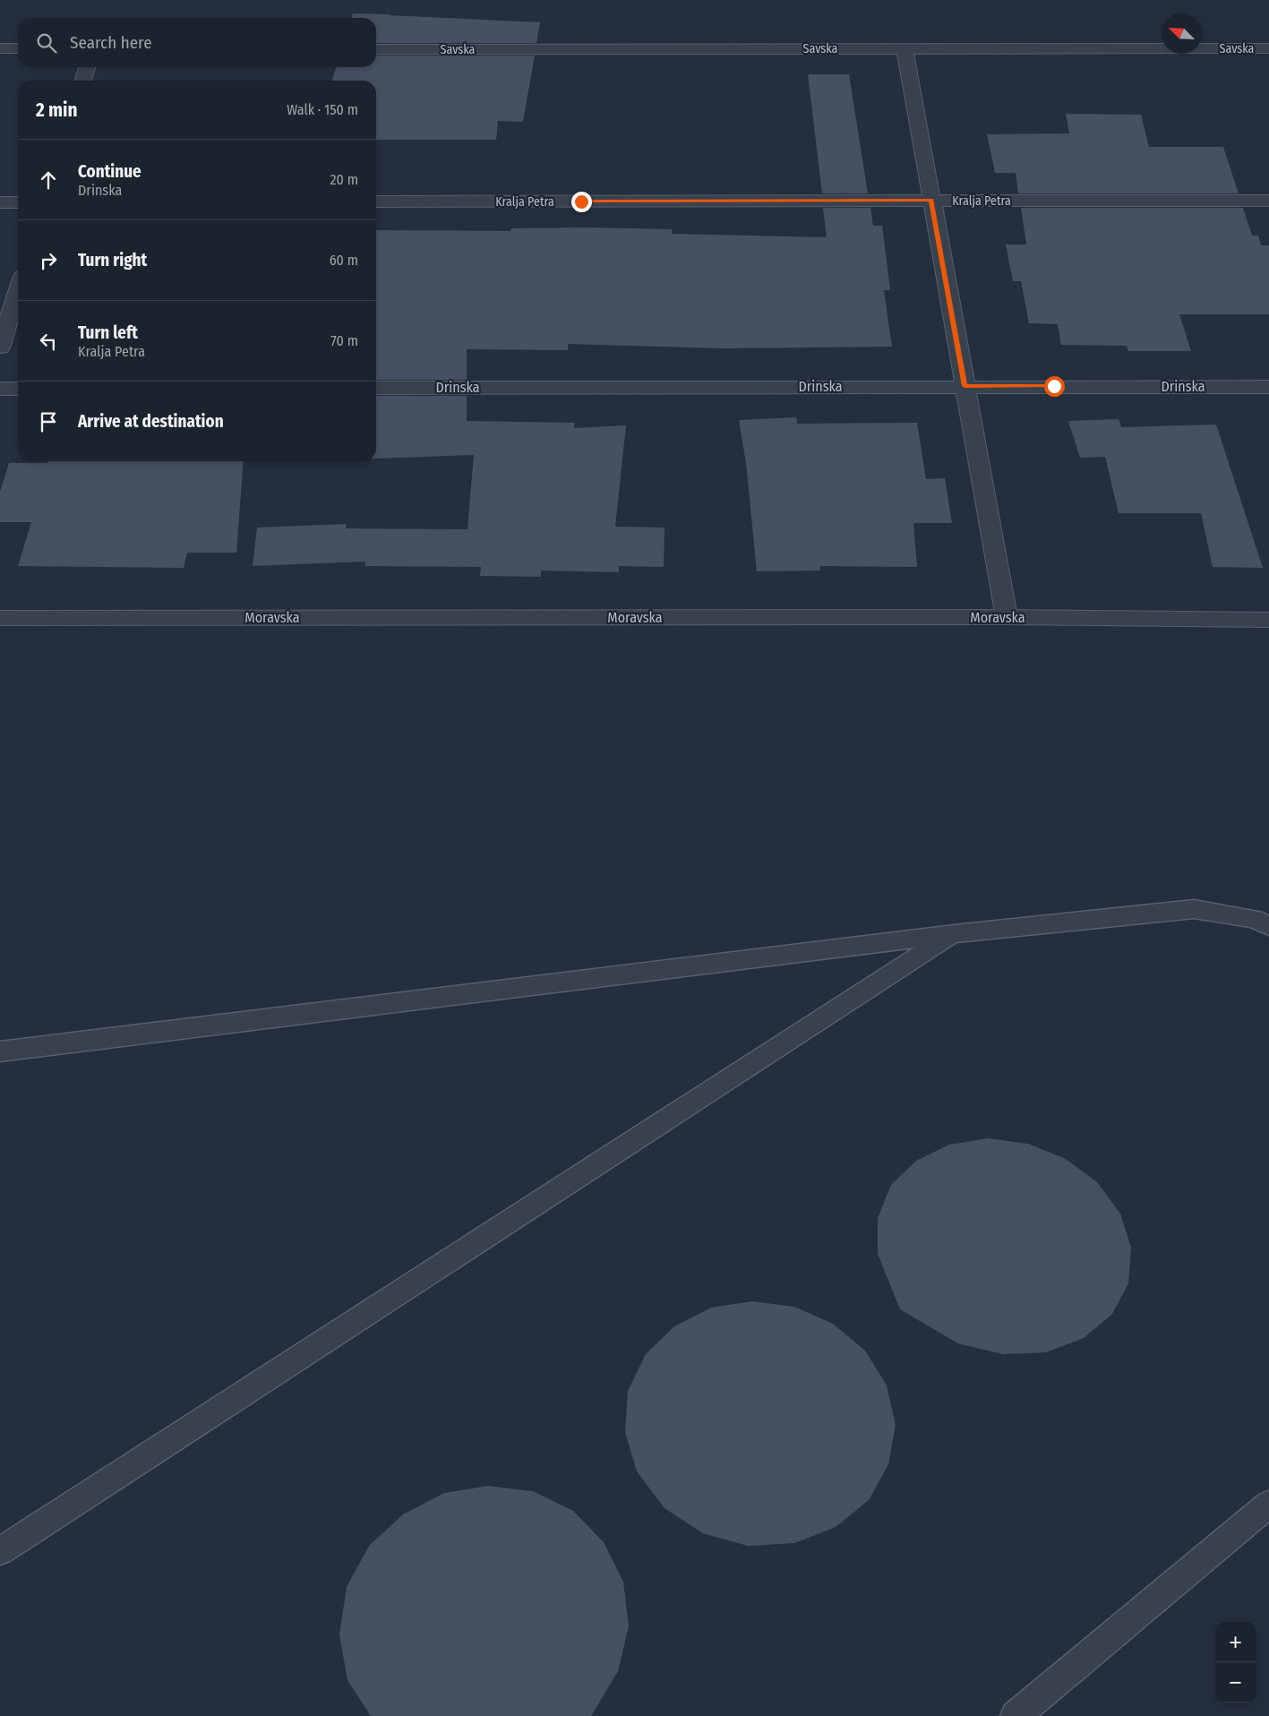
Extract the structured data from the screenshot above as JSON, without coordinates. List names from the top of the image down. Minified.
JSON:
{"streets":{"street":["Savska","Kralja Petra","Drinska","Moravska"]},"north":"top left","page":{"search":"Search here","heading":["2 min","Walk · 150 m"],"list":[["Continue","Drinska","20 m"],["Turn right","60 m"],["Turn left","Kralja Petra","70 m"],"Arrive at destination"],"map_buttons":["+","−"]}}
